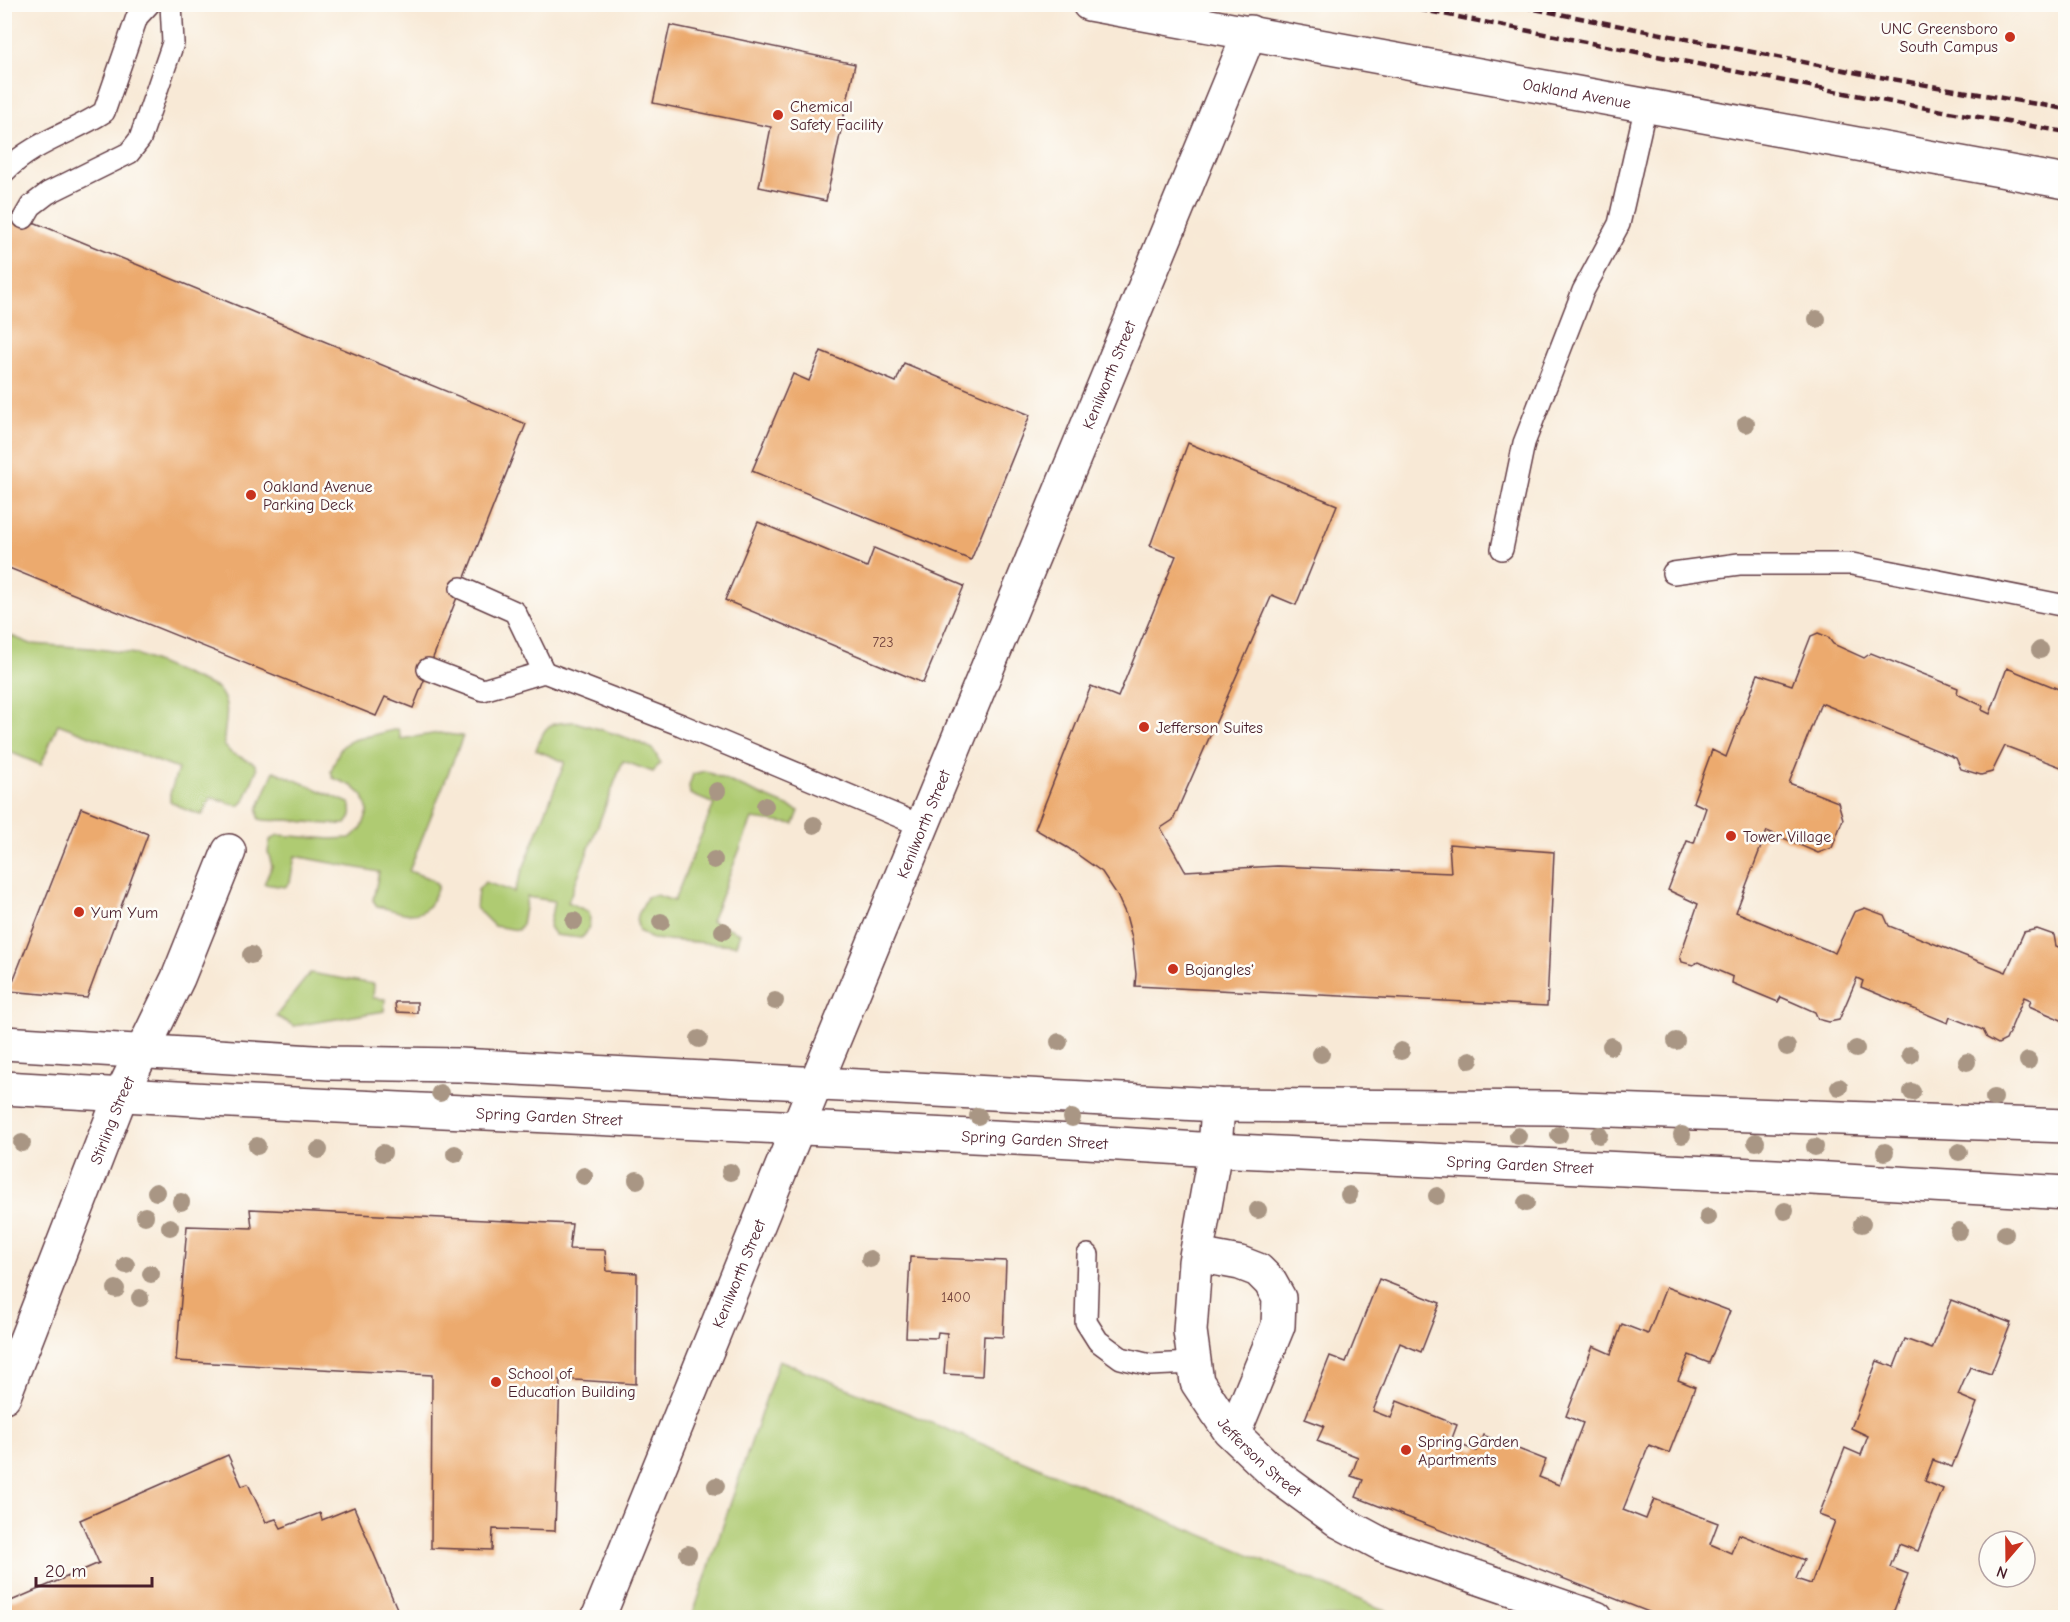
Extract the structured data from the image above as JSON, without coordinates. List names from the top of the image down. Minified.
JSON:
{"streets":{"street":["Oakland Avenue","Kenilworth Street","Spring Garden Street","Stirling Street","Jefferson Street"]},"crossings":[["Oakland Avenue","Kenilworth Street"],["Kenilworth Street","Spring Garden Street"],["Spring Garden Street","Stirling Street"],["Spring Garden Street","Jefferson Street"]],"places":["UNC Greensboro South Campus","Chemical Safety Facility","Oakland Avenue Parking Deck","Jefferson Suites","Tower Village","Yum Yum","Bojangles'","School of Education Building","Spring Garden Apartments"],"house_numbers":["723","1400"],"scale_bar":"20 m","north":"bottom"}
